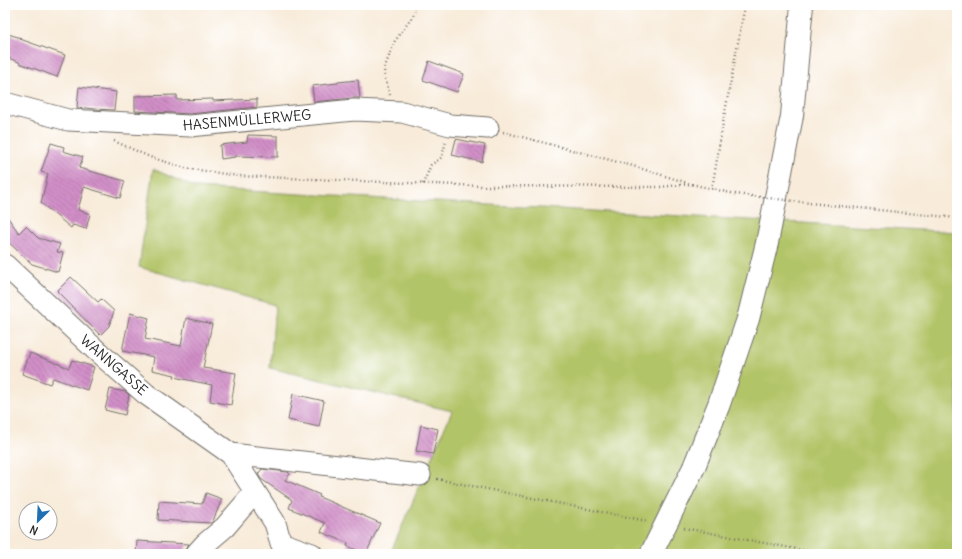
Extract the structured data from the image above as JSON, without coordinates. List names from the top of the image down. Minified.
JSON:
{"streets":{"street":["HASENMÜLLERWEG","WANNGASSE"]},"north":"bottom left"}
